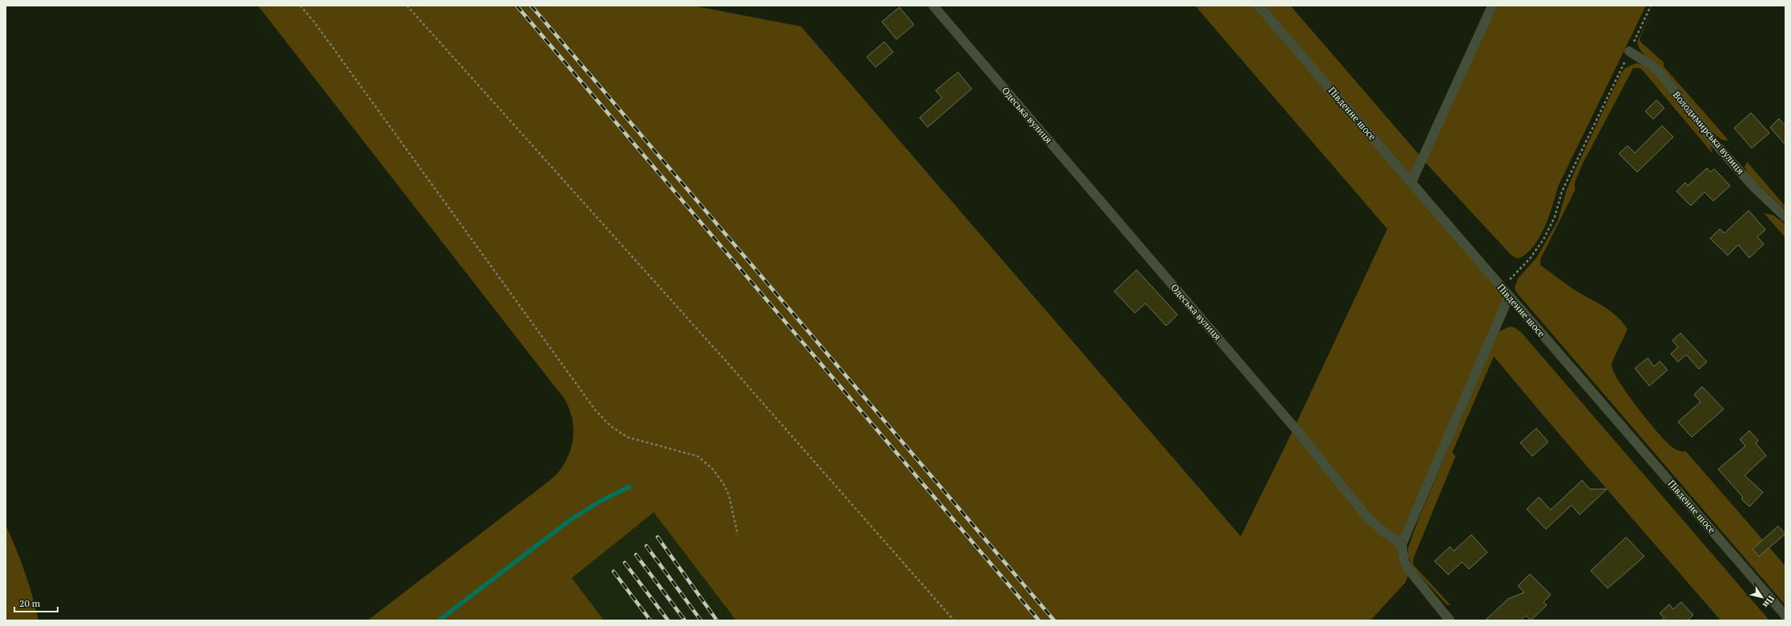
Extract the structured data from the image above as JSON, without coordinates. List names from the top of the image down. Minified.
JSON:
{"streets":{"street":["Південне шосе","Одеська вулиця","Володимирська вулиця"]},"scale_bar":"20 m","north":"bottom right"}
